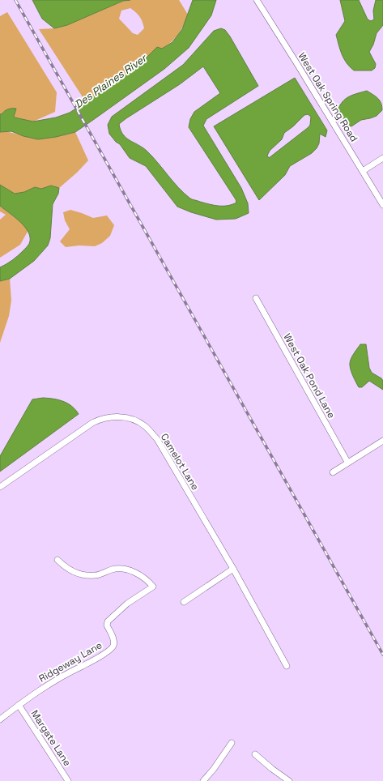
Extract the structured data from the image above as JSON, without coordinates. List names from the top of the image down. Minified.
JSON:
{"streets":{"street":["West Oak Spring Road","West Oak Pond Lane","Camelot Lane","Ridgeway Lane","Margate Lane"]},"crossings":[["Ridgeway Lane","Margate Lane"]],"water":["Des Plaines River"]}
